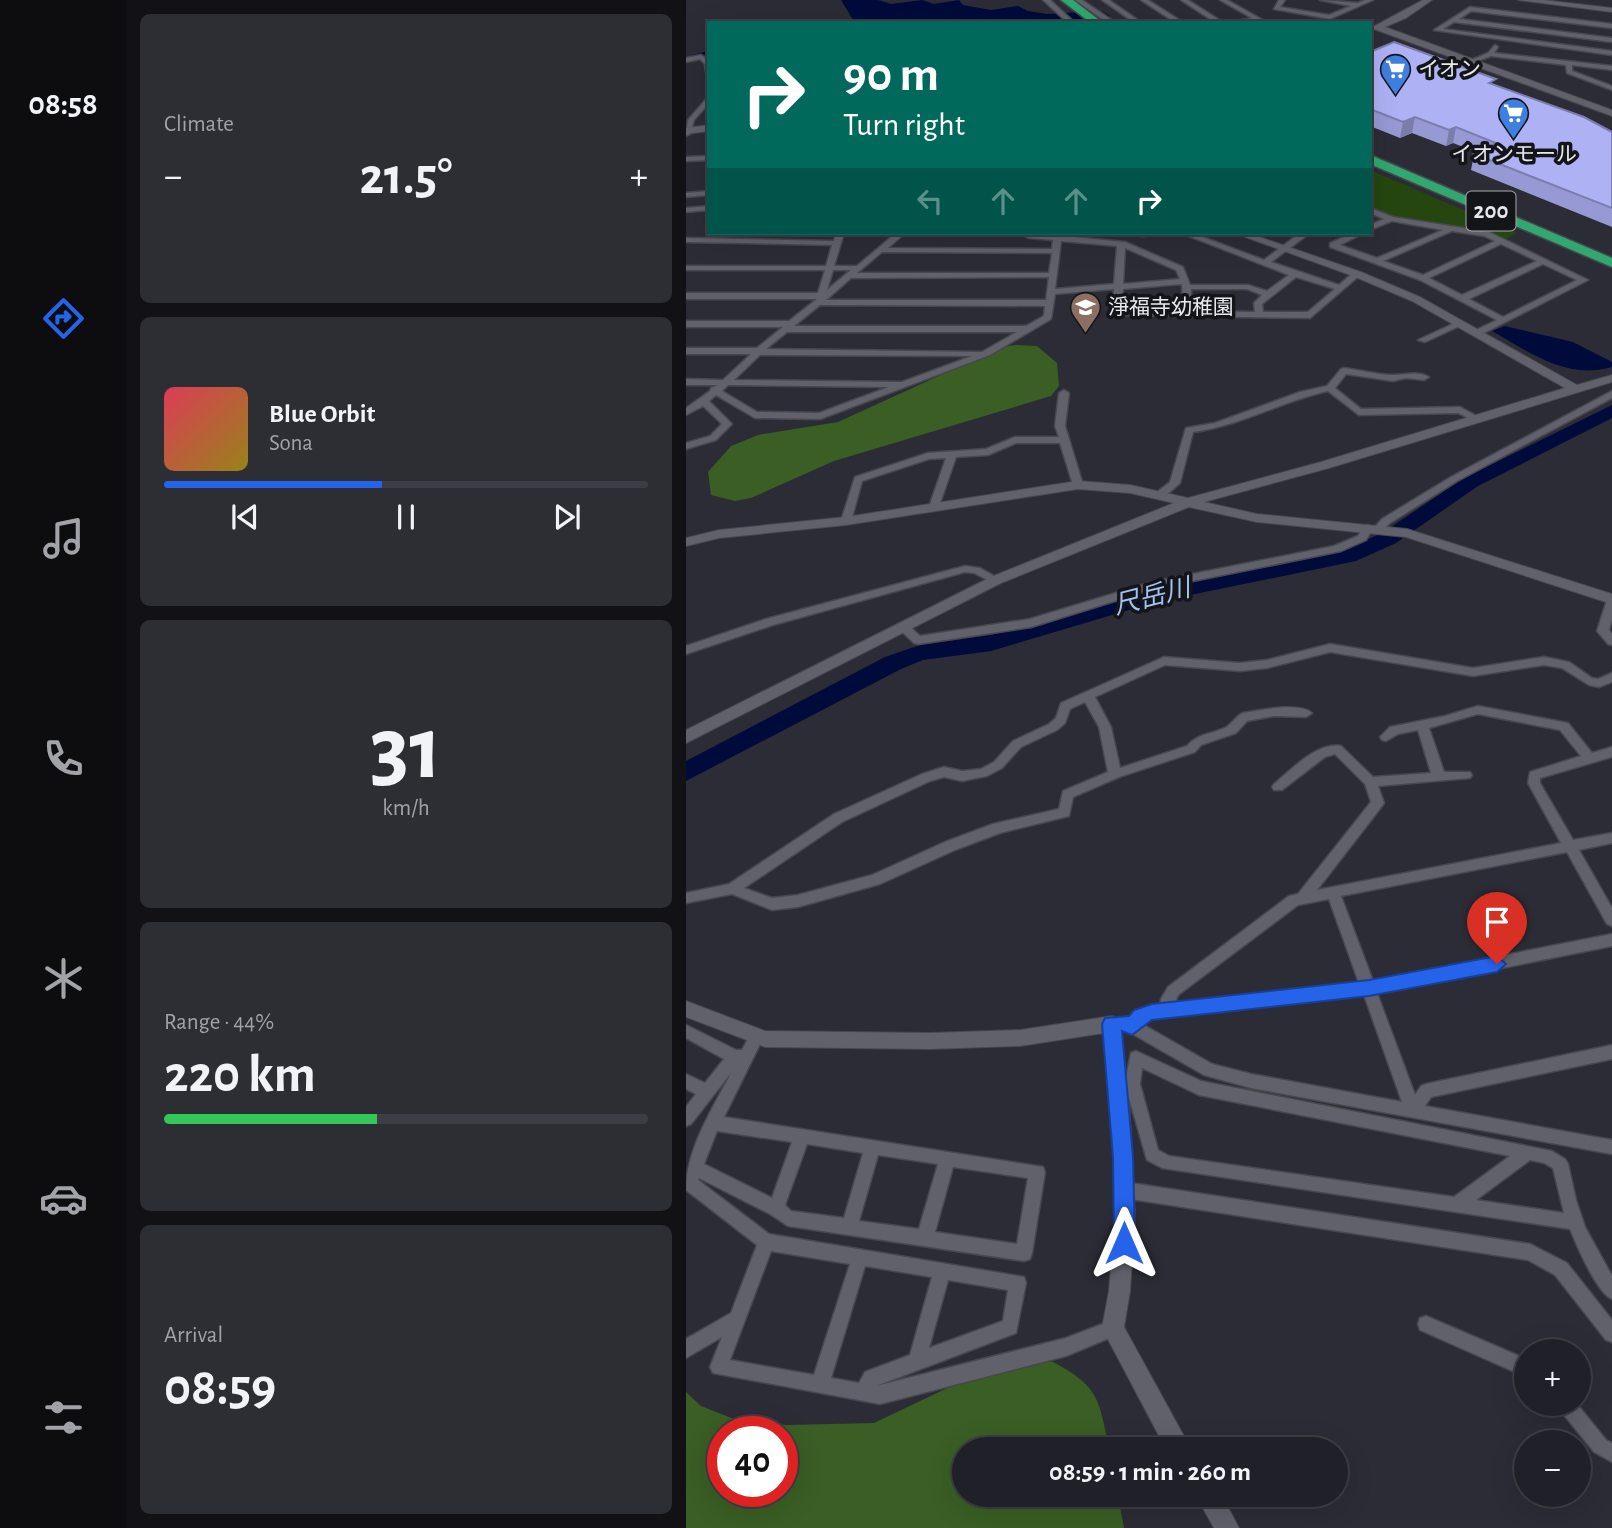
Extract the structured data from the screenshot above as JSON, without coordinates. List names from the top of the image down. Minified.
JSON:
{"streets":{"highway":["200"]},"water":["尺岳川"],"places":{"supermarket":["イオン","イオンモール"],"school or university":["淨福寺幼稚園"]},"page":{"tabs":"08:58","tile":["Climate",["31","km/h"],["Range · 44%","220 km"],["Arrival","08:59"]],"turn":["90 m","Turn right"],"heat":["−","21.5°","+"],"song":["Blue Orbit","Sona"],"map_buttons":["+","−"],"limit":"40","trip":"08:59 · 1 min · 260 m"}}
